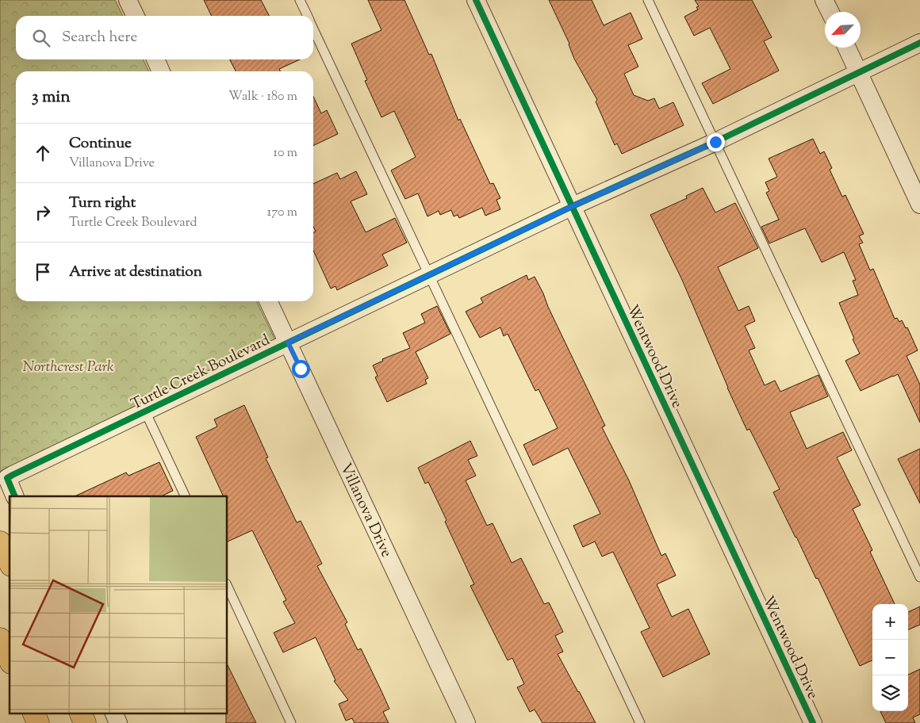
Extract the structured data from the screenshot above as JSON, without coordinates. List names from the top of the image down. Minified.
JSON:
{"streets":{"street":["Wentwood Drive","Turtle Creek Boulevard","Villanova Drive"]},"crossings":[["Wentwood Drive","Turtle Creek Boulevard"],["Turtle Creek Boulevard","Villanova Drive"]],"parks":["Northcrest Park"],"north":"bottom left","page":{"search":"Search here","heading":["3 min","Walk · 180 m"],"list":[["Continue","Villanova Drive","10 m"],["Turn right","Turtle Creek Boulevard","170 m"],"Arrive at destination"],"map_buttons":["+","−"]}}
